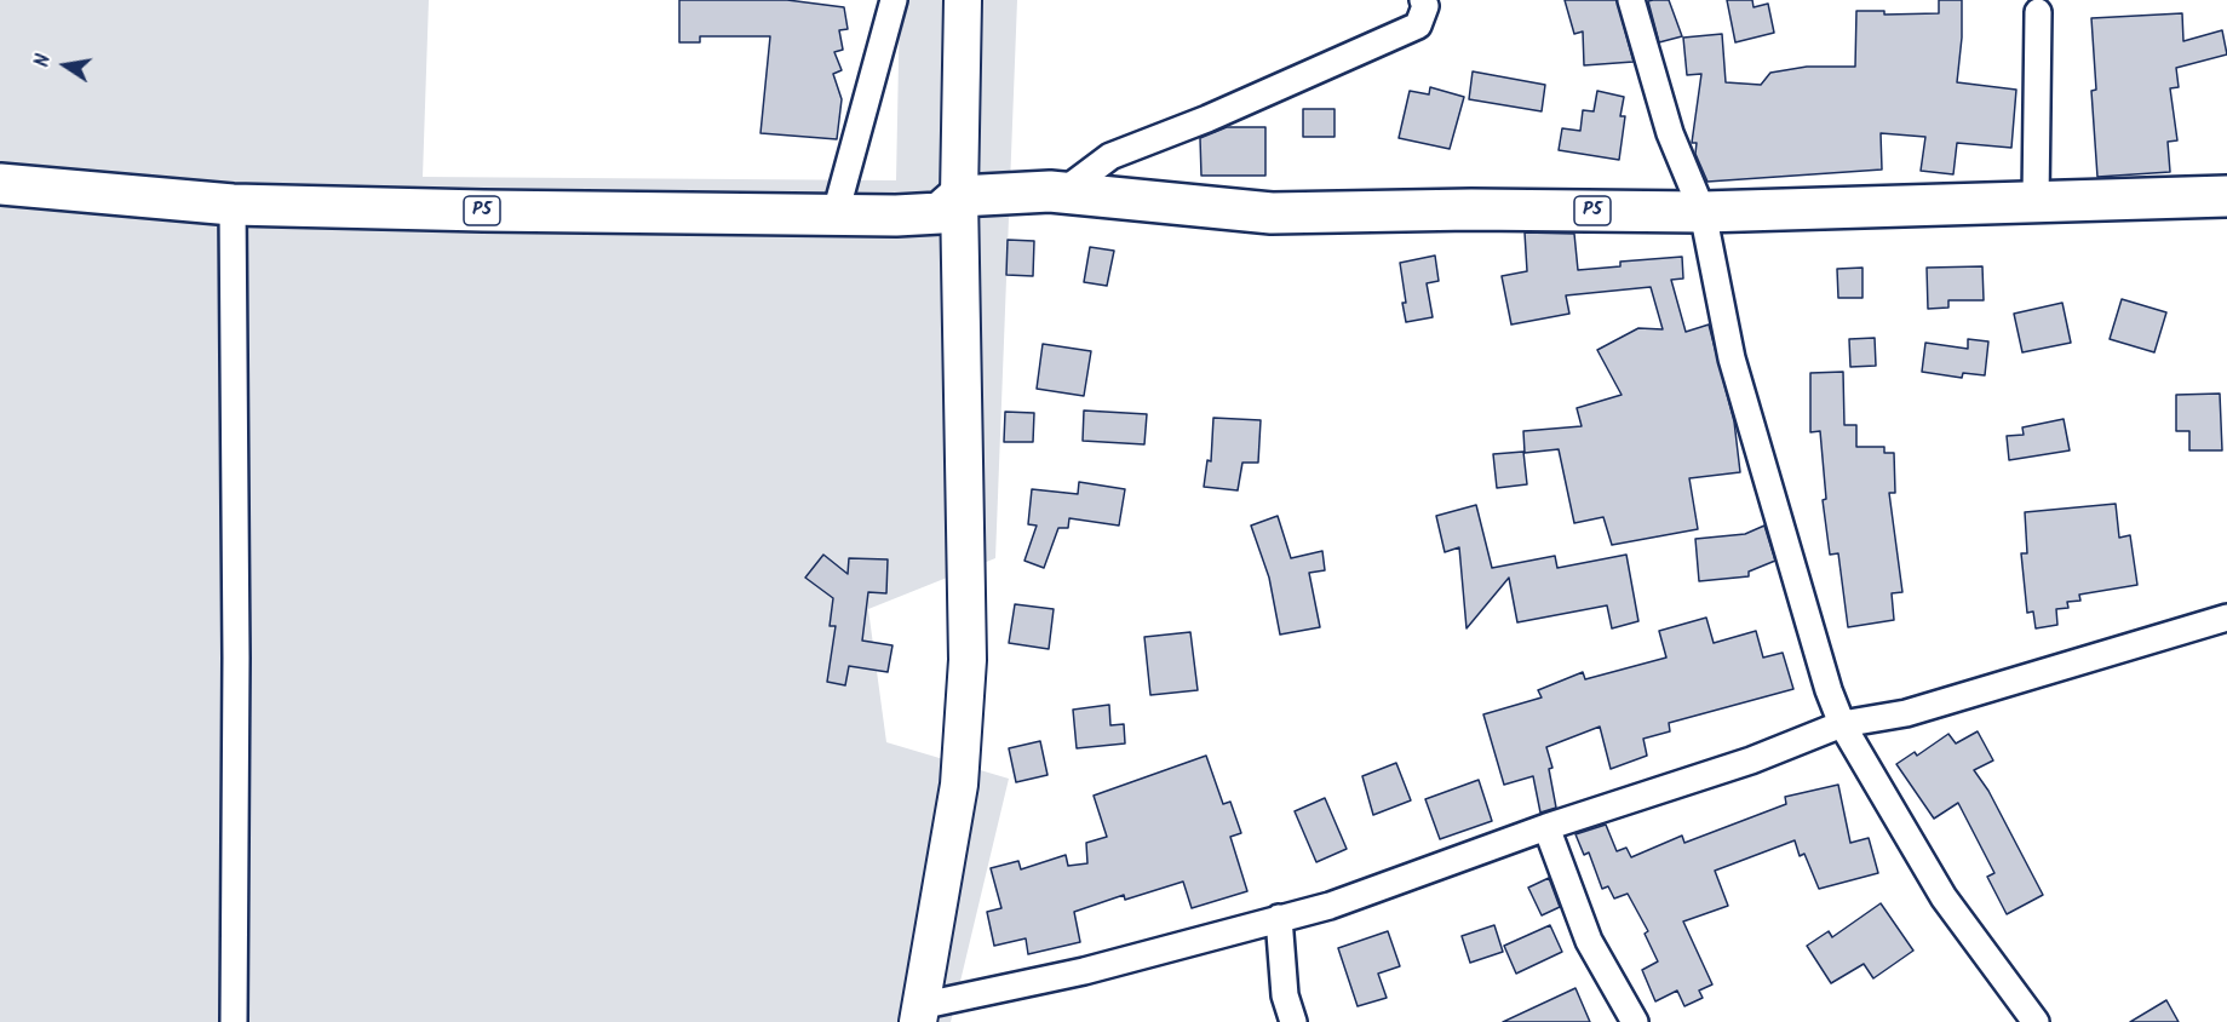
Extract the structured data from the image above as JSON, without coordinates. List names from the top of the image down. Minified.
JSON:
{"streets":{"main road":["P5"]},"north":"left"}
